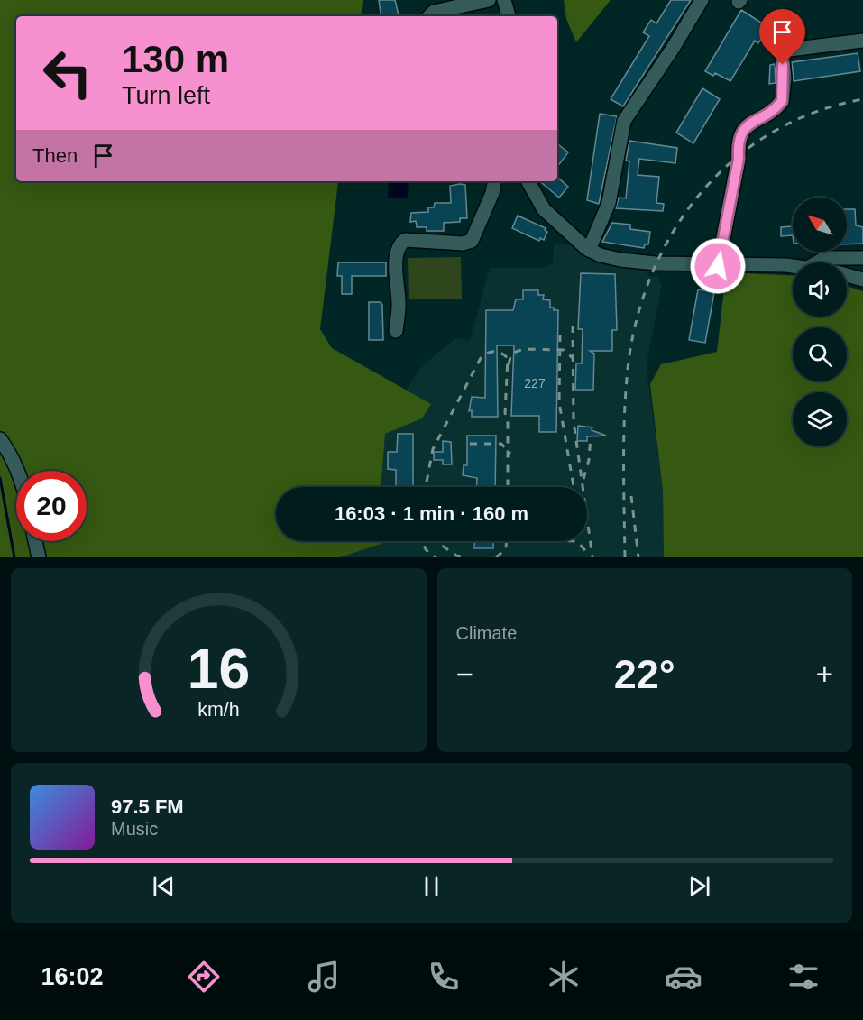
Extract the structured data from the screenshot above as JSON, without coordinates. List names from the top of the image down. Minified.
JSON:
{"house_numbers":["227"],"north":"top left","page":{"turn":["130 m","Turn left"],"then":"Then","limit":"20","trip":"16:03 · 1 min · 160 m","tile":"Climate","heat":["−","22°","+"],"song":["97.5 FM","Music"],"tabs":"16:02","gauge":["16","km/h"]}}
